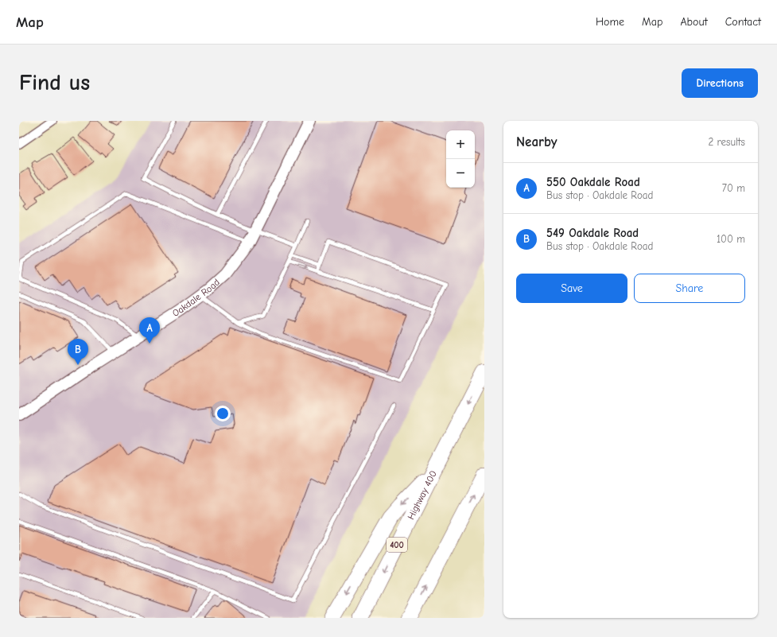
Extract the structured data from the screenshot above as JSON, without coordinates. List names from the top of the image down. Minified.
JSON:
{"streets":{"highway":["Highway 400","400"],"street":["Oakdale Road"]},"page":{"header":"Map","nav":["Home","Map","About","Contact"],"buttons":["Directions",["Save","Share"]],"title":"Find us","heading":["Nearby","2 results"],"map_buttons":["+","−"],"list":[{"mark":"A","name":"550 Oakdale Road","note":"Bus stop · Oakdale Road","value":"70 m"},{"mark":"B","name":"549 Oakdale Road","note":"Bus stop · Oakdale Road","value":"100 m"}],"pins":["A","B"]}}
